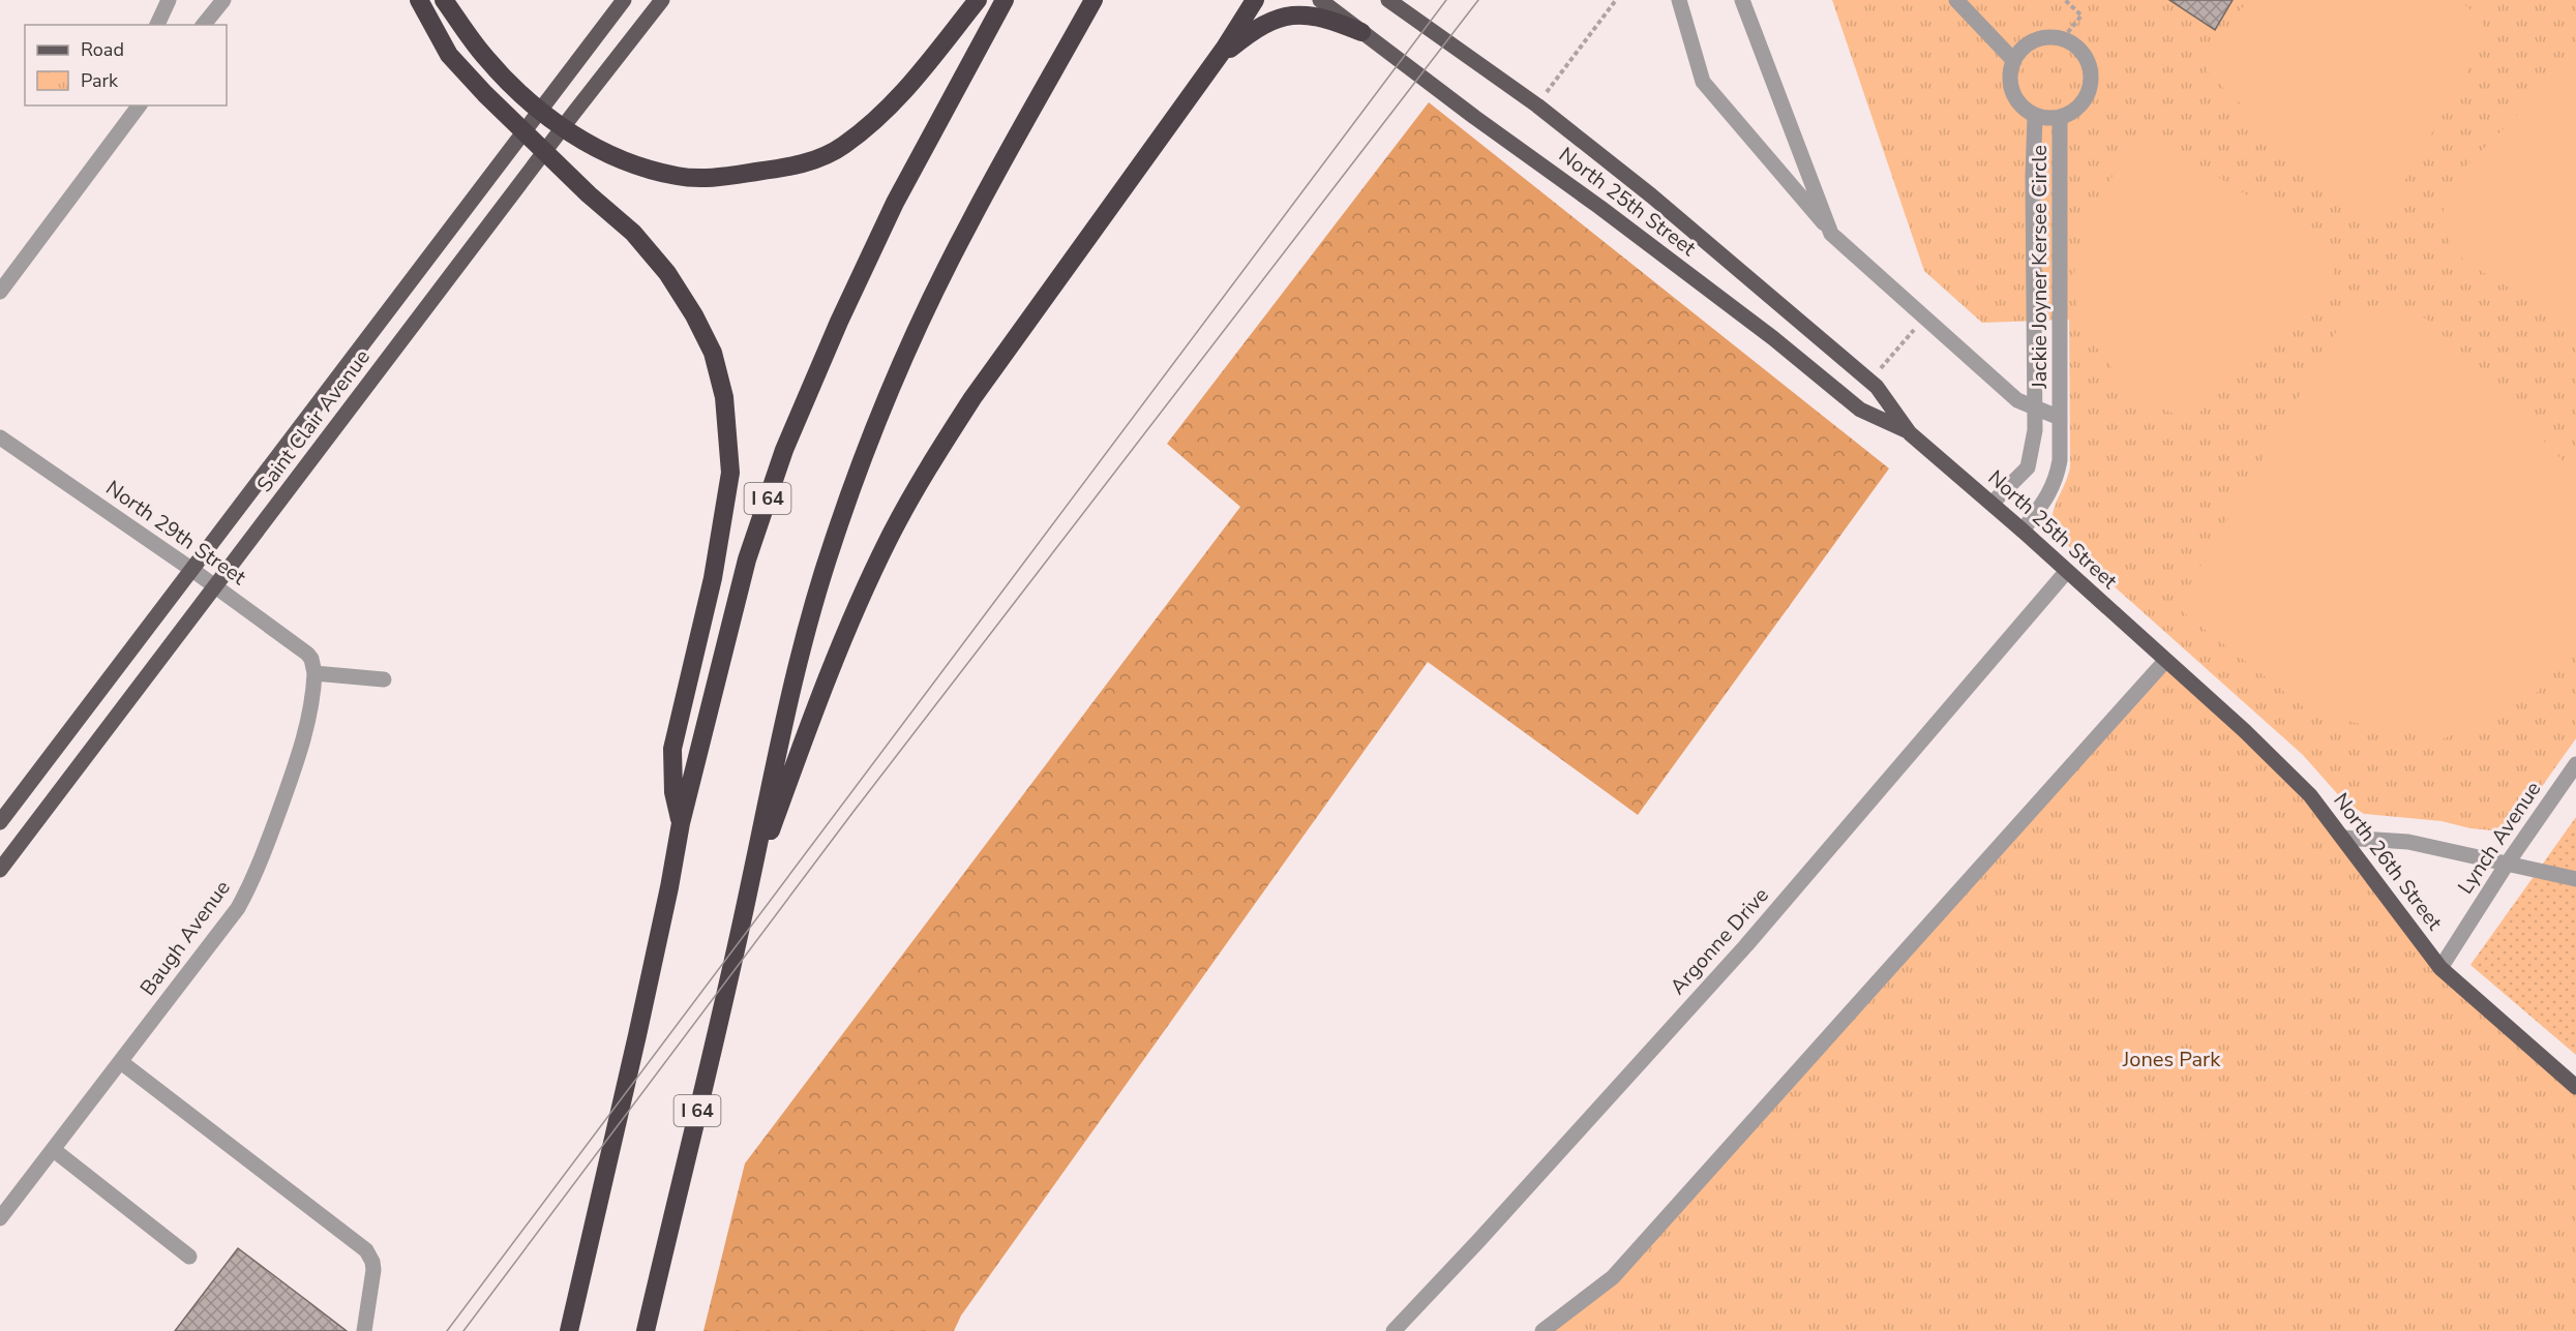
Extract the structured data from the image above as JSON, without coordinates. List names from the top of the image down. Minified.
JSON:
{"streets":{"highway":["I 64"],"main road":["North 25th Street","Saint Clair Avenue","North 26th Street"],"street":["Jackie Joyner Kersee Circle","North 29th Street","Lynch Avenue","Baugh Avenue","Argonne Drive"]},"crossings":[["North 25th Street","Jackie Joyner Kersee Circle"],["North 25th Street","North 26th Street"],["North 25th Street","Argonne Drive"],["Saint Clair Avenue","North 29th Street"],["North 29th Street","Baugh Avenue"],["Lynch Avenue","North 26th Street"]],"parks":["Jones Park"],"legend":["Road","Park"]}
